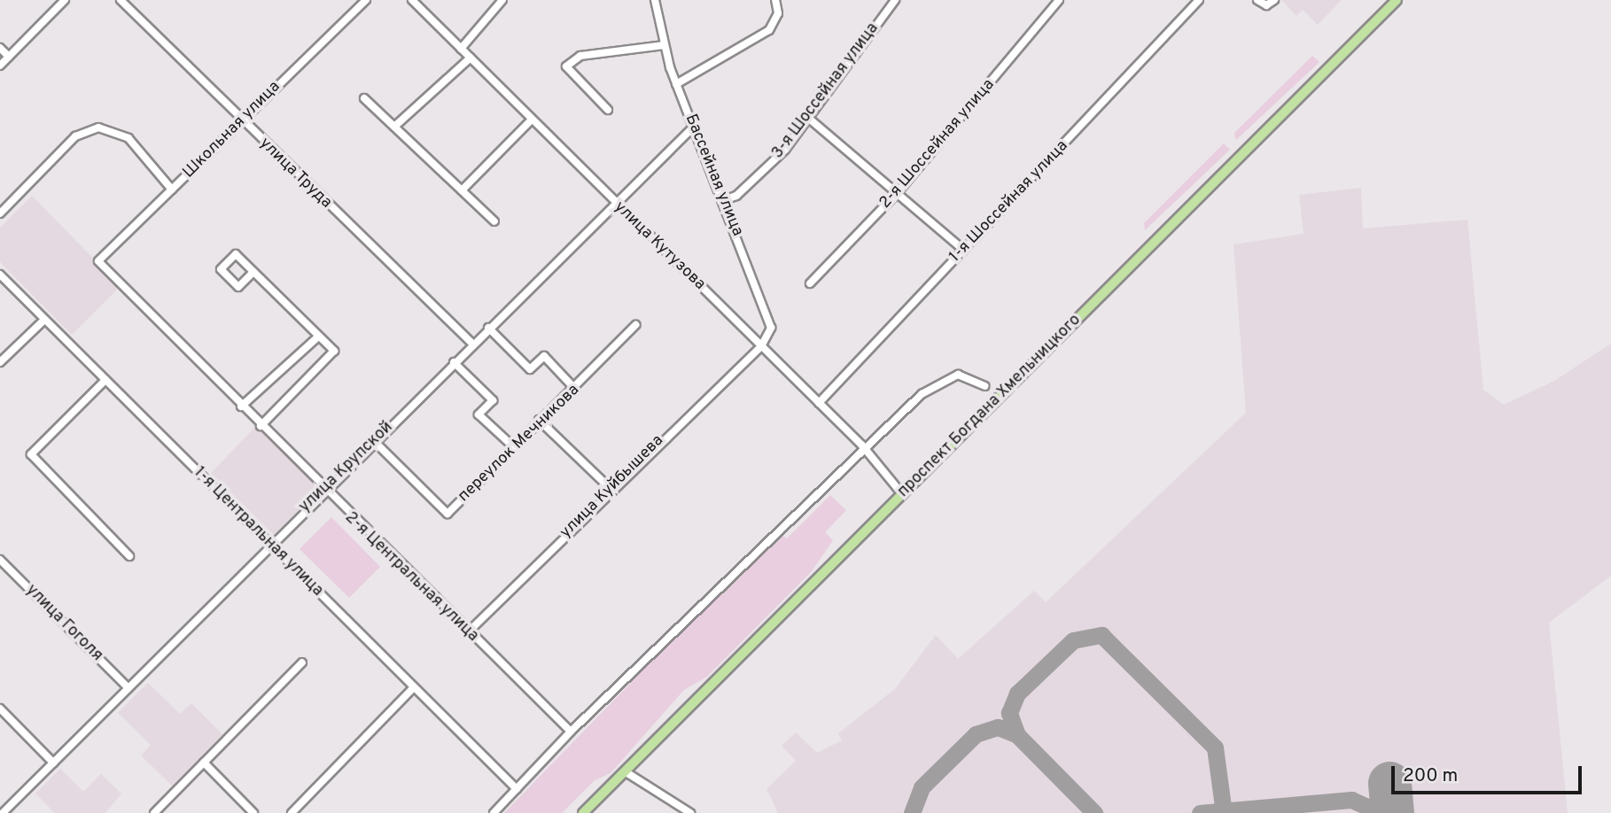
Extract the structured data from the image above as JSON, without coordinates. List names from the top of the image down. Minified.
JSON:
{"streets":{"main road":["проспект Богдана Хмельницкого"],"street":["3-я Шоссейная улица","Школьная улица","2-я Шоссейная улица","улица Труда","Бассейная улица","1-я Шоссейная улица","улица Кутузова","переулок Мечникова","улица Крупской","улица Куйбышева","1-я Центральная улица","2-я Центральная улица","улица Гоголя"]},"crossings":[["3-я Шоссейная улица","Бассейная улица"],["Школьная улица","улица Труда"],["Школьная улица","2-я Центральная улица"],["улица Труда","улица Крупской"],["Бассейная улица","улица Кутузова"],["Бассейная улица","улица Крупской"],["Бассейная улица","улица Куйбышева"],["1-я Шоссейная улица","улица Кутузова"],["улица Кутузова","проспект Богдана Хмельницкого"],["улица Кутузова","улица Крупской"],["улица Кутузова","улица Куйбышева"],["переулок Мечникова","улица Крупской"],["улица Крупской","1-я Центральная улица"],["улица Крупской","2-я Центральная улица"],["улица Крупской","улица Гоголя"],["улица Куйбышева","2-я Центральная улица"]],"scale_bar":"200 m"}
